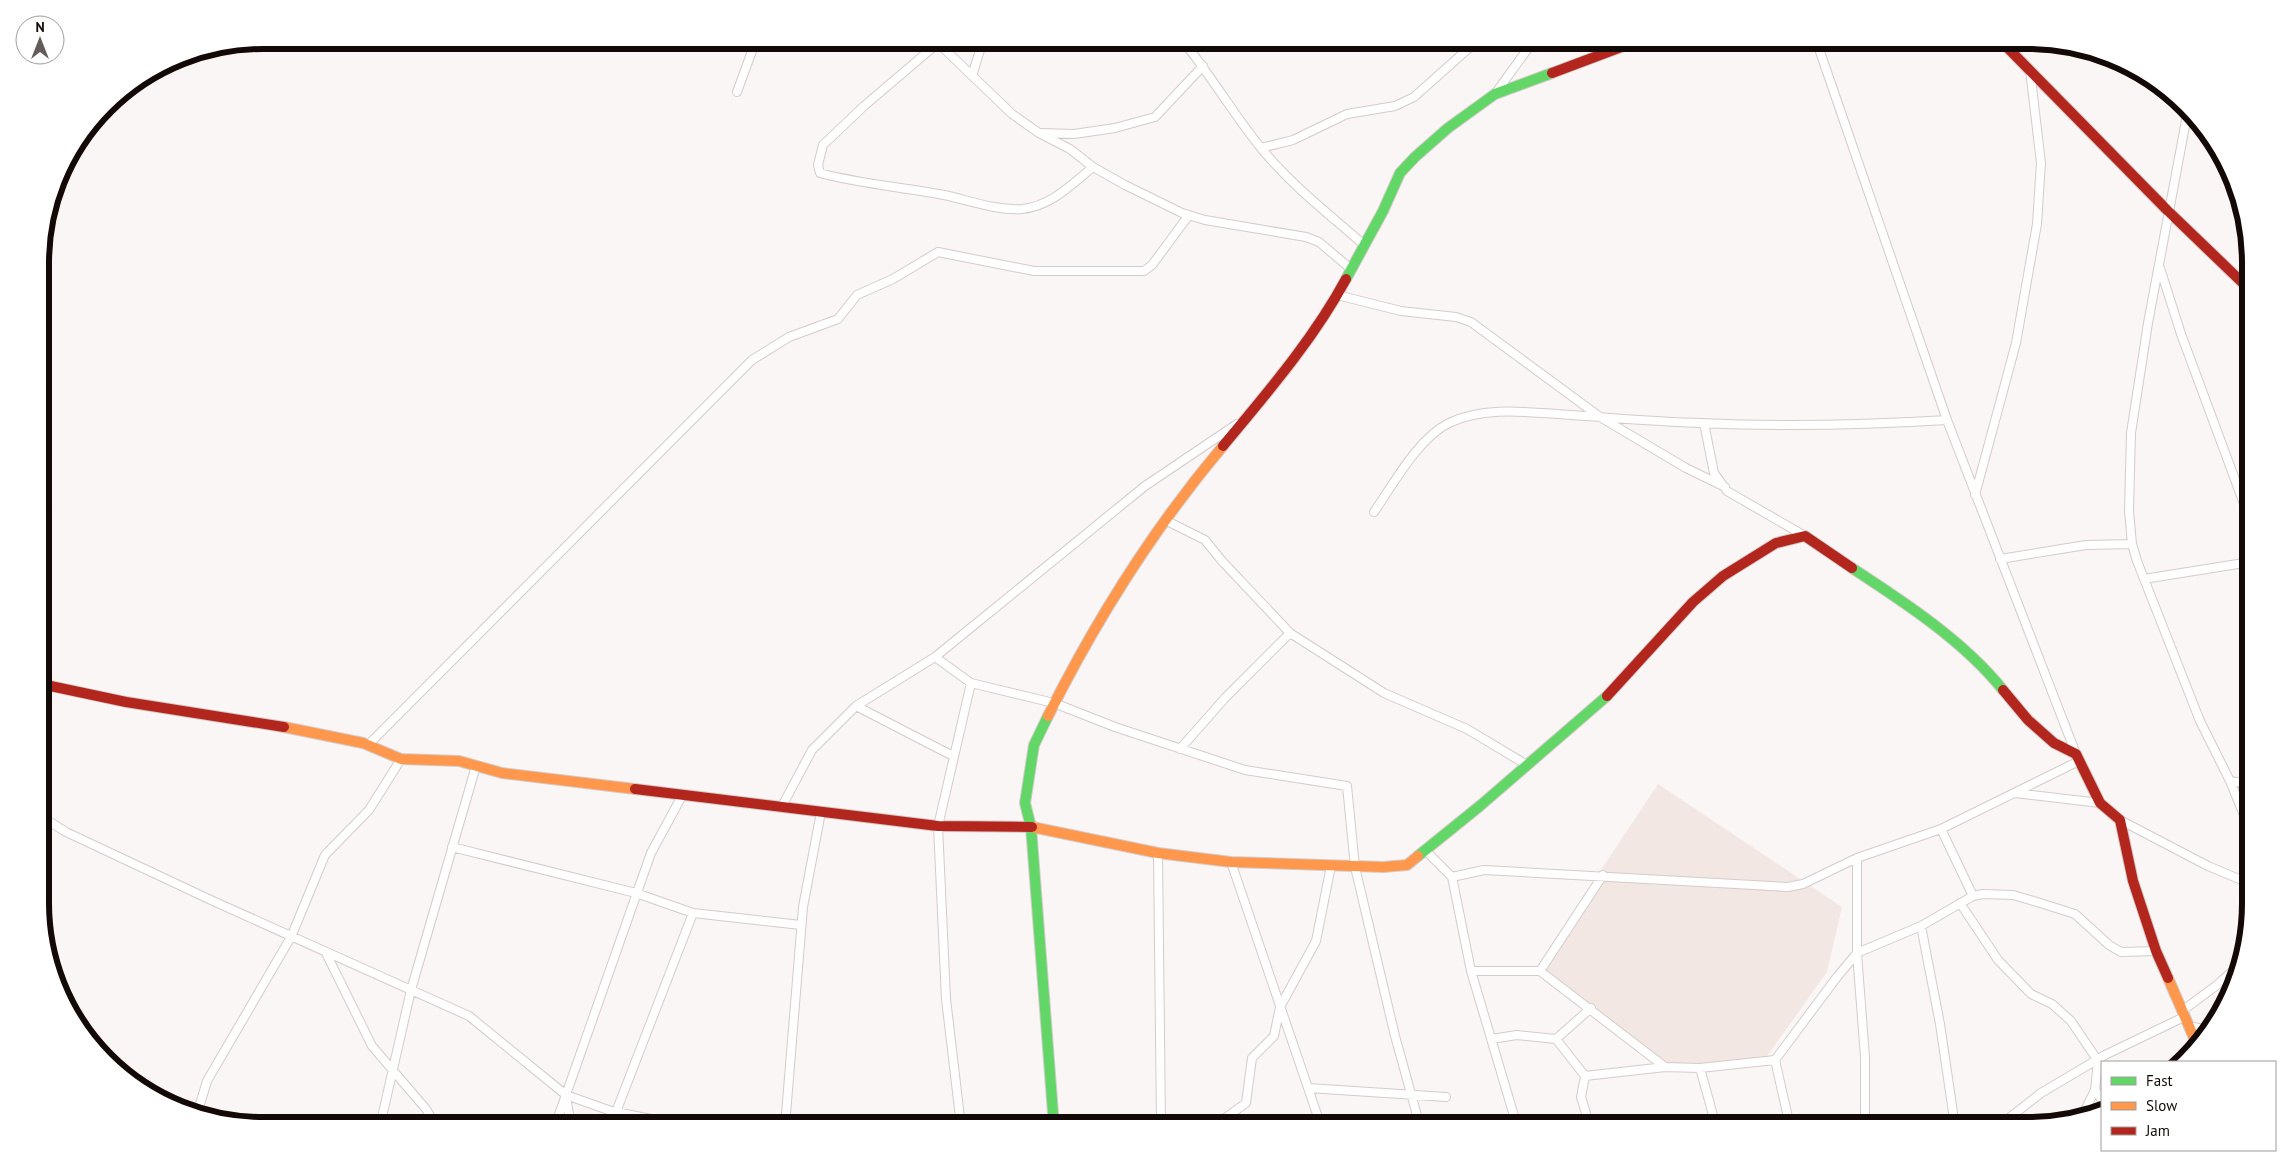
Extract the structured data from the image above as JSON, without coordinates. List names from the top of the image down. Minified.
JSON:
{"legend":["Fast","Slow","Jam"],"north":"top"}
